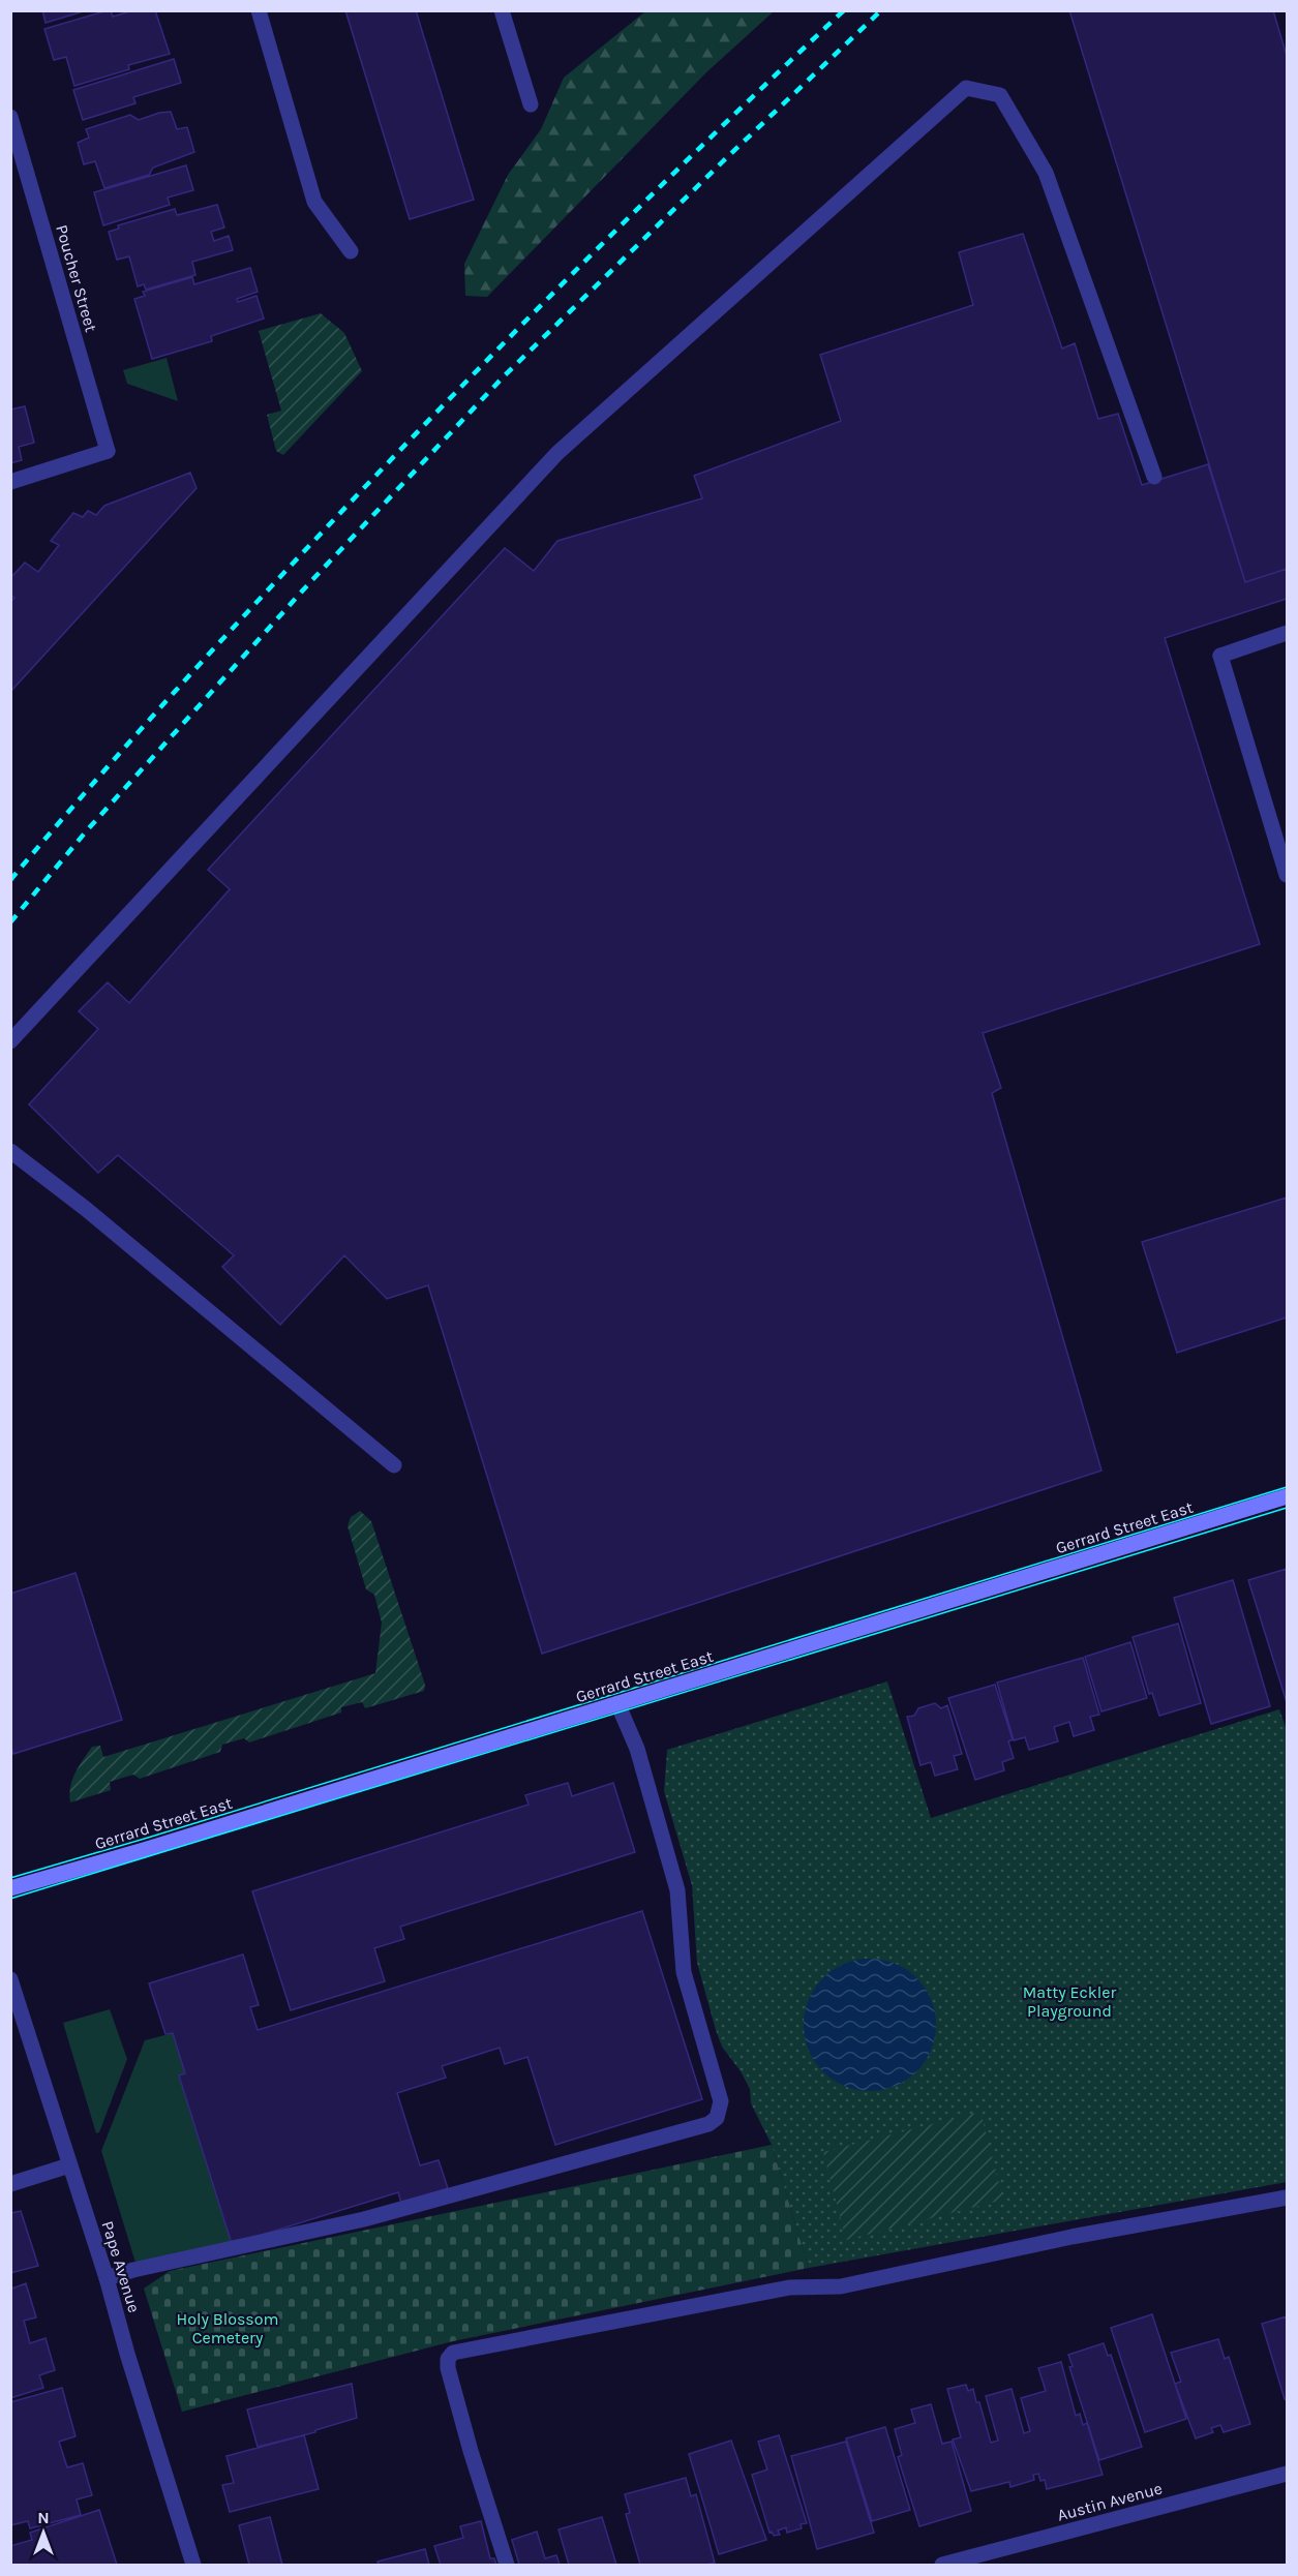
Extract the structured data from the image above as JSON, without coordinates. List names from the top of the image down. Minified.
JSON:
{"streets":{"main road":["Gerrard Street East"],"street":["Poucher Street","Pape Avenue","Austin Avenue"]},"parks":["Matty Eckler Playground","Holy Blossom Cemetery"],"north":"top"}
